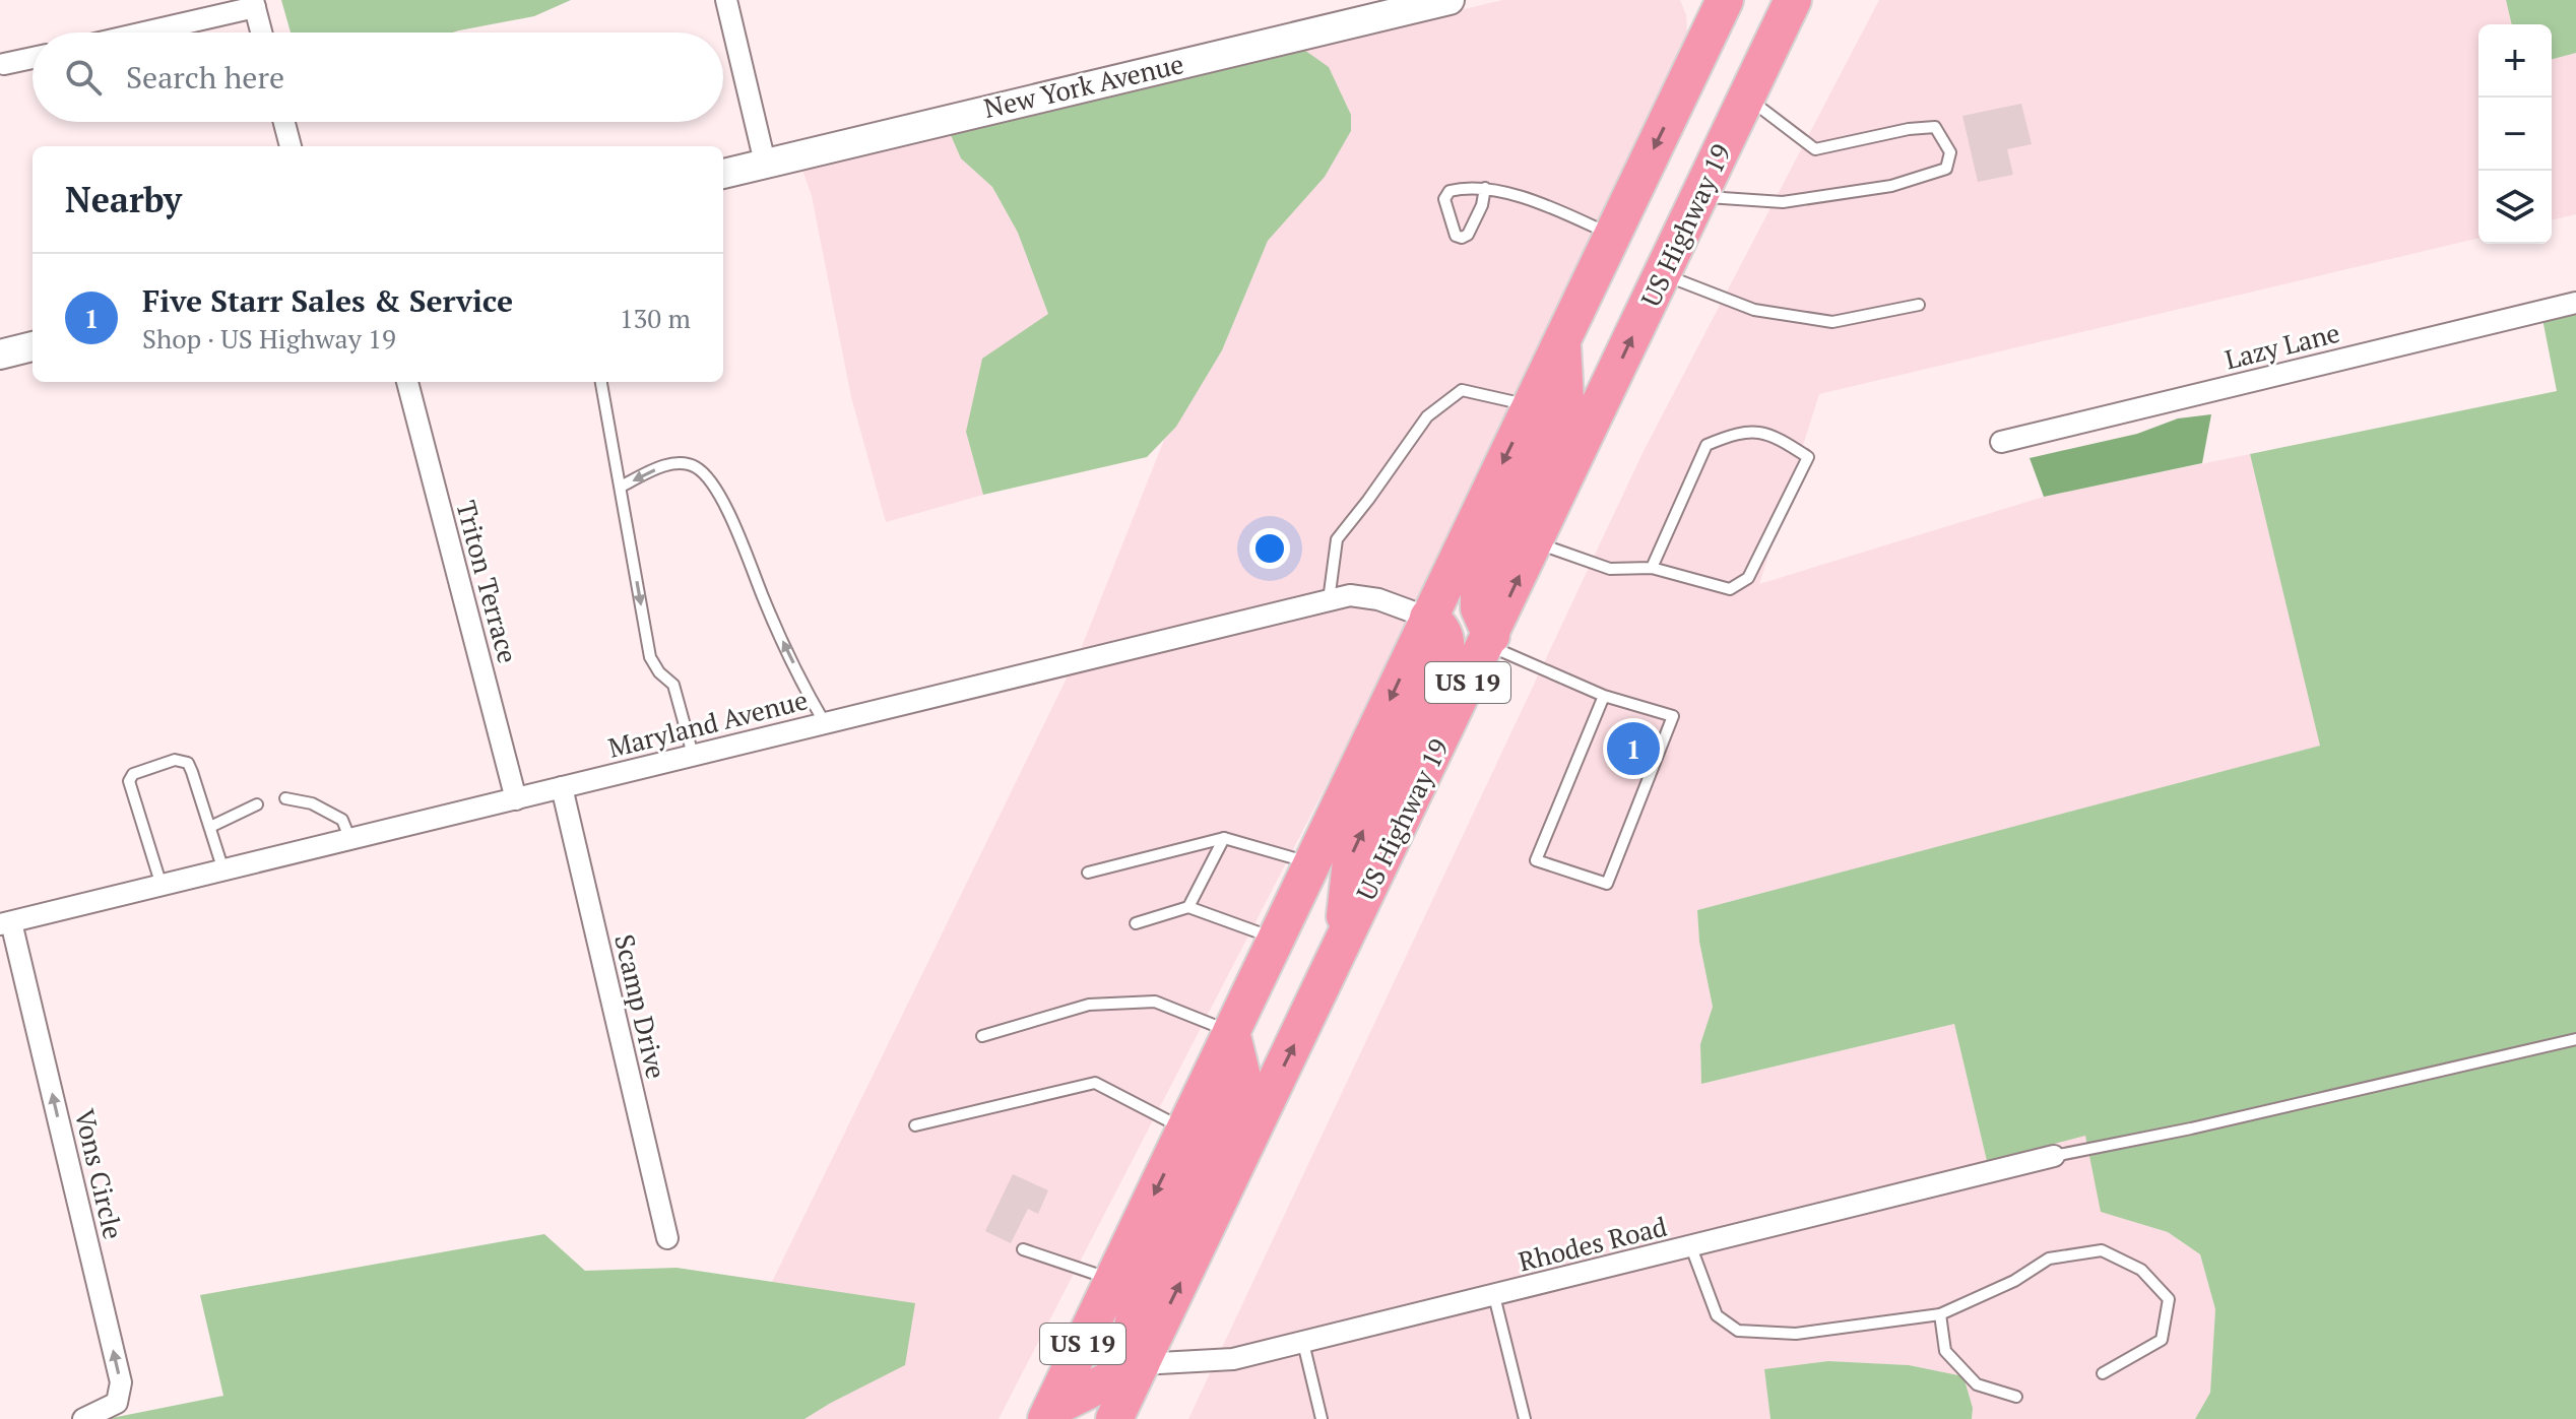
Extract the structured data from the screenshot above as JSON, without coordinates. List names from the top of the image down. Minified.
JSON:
{"streets":{"highway":["US Highway 19","US 19"],"street":["New York Avenue","Lazy Lane","Triton Terrace","Maryland Avenue","Scamp Drive","Vons Circle","Rhodes Road"]},"crossings":[["US Highway 19","Rhodes Road"],["Triton Terrace","Maryland Avenue"],["US 19","Maryland Avenue"],["Maryland Avenue","Scamp Drive"],["Maryland Avenue","Vons Circle"]],"one_way":["Vons Circle"],"page":{"map_buttons":["+","−"],"search":"Search here","heading":"Nearby","list":[{"mark":"1","name":"Five Starr Sales & Service","note":"Shop · US Highway 19","value":"130 m"}],"pins":"1"}}
